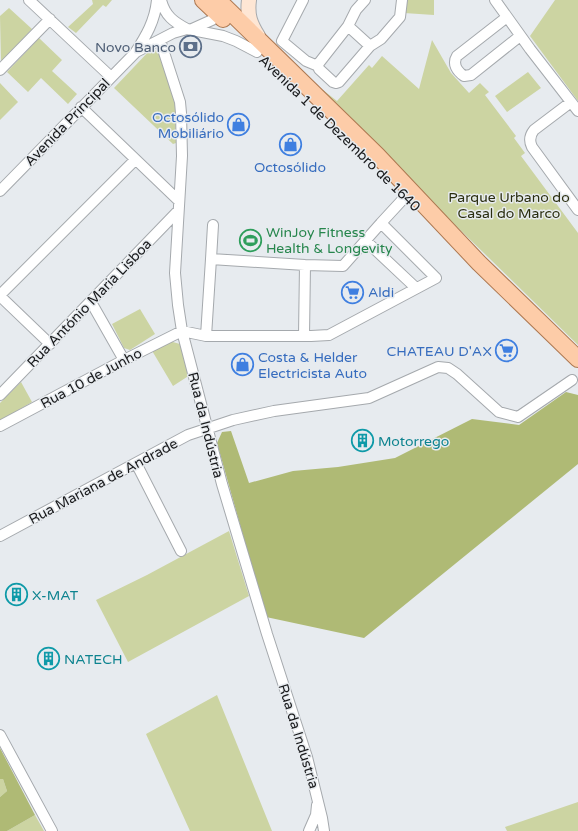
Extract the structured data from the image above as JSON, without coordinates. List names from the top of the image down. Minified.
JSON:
{"streets":{"main road":["Avenida 1 de Dezembro de 1640"],"street":["Avenida Principal","Rua António Maria Lisboa","Rua 10 de Junho","Rua da Indústria","Rua Mariana de Andrade"]},"crossings":[["Avenida Principal","Avenida 1 de Dezembro de 1640"],["Avenida Principal","Rua da Indústria"],["Rua António Maria Lisboa","Rua da Indústria"],["Rua 10 de Junho","Rua da Indústria"],["Rua da Indústria","Rua Mariana de Andrade"]],"parks":["Parque Urbano do Casal do Marco"],"places":{"bank":["Novo Banco"],"shop":["Octosólido Mobiliário","Octosólido","Costa & Helder Electricista Auto"],"sports":["WinJoy Fitness Health & Longevity"],"supermarket":["Aldi","CHATEAU D'AX"],"building":["Motorrego","X-MAT","NATECH"]}}
